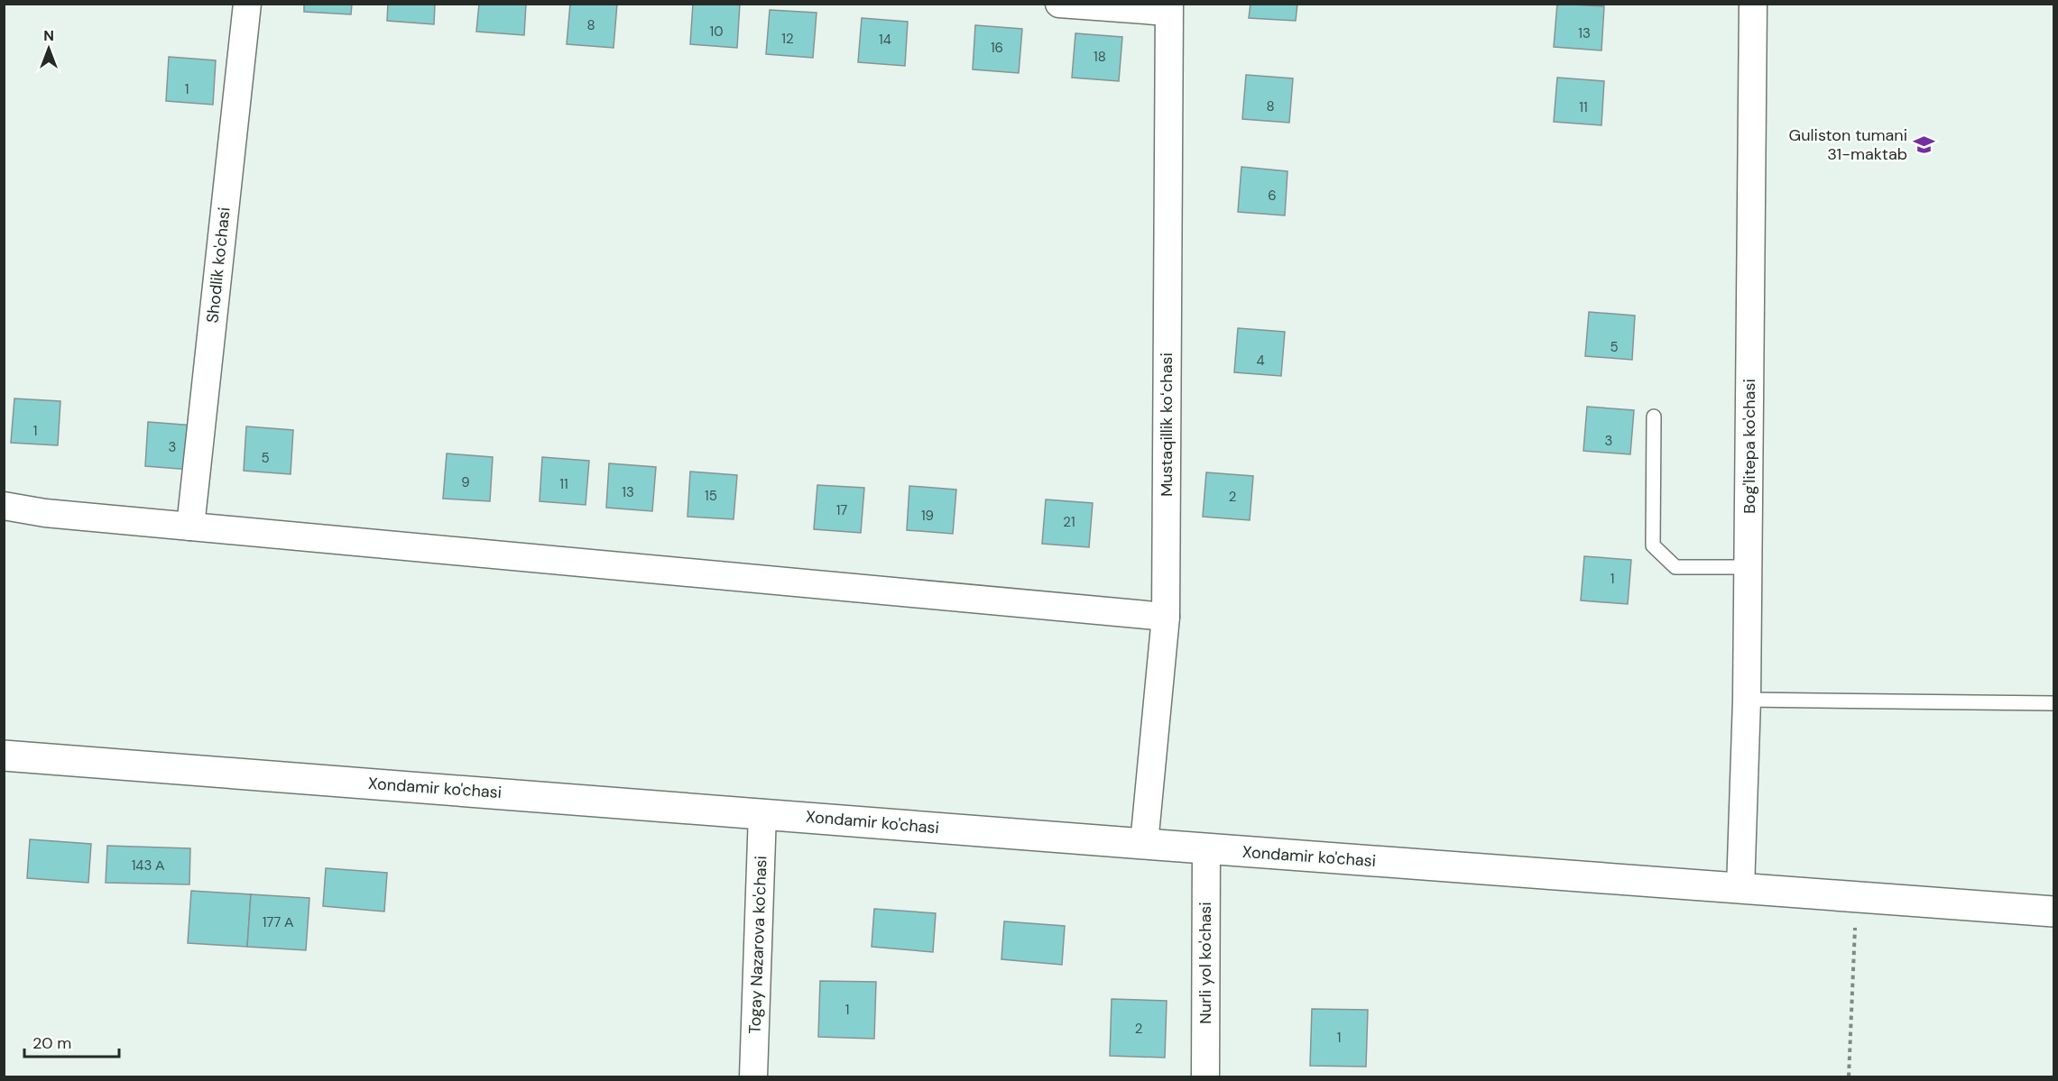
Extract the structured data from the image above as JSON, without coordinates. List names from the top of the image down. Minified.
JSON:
{"streets":{"main road":["Xondamir ko'chasi"],"street":["Shodlik ko'chasi","Mustaqillik koʻchasi","Bog'litepa ko'chasi","Togay Nazarova ko'chasi","Nurli yol ko'chasi"]},"crossings":[["Mustaqillik koʻchasi","Xondamir ko'chasi"],["Bog'litepa ko'chasi","Xondamir ko'chasi"],["Xondamir ko'chasi","Togay Nazarova ko'chasi"],["Xondamir ko'chasi","Nurli yol ko'chasi"]],"places":{"school or university":["Guliston tumani 31-maktab"]},"house_numbers":["8","10","13","12","14","16","18","1","8","11","6","5","4","1","3","3","5","9","11","13","15","2","17","19","21","1","143 А","177 А","1","2","1"],"scale_bar":"20 m","north":"top"}
